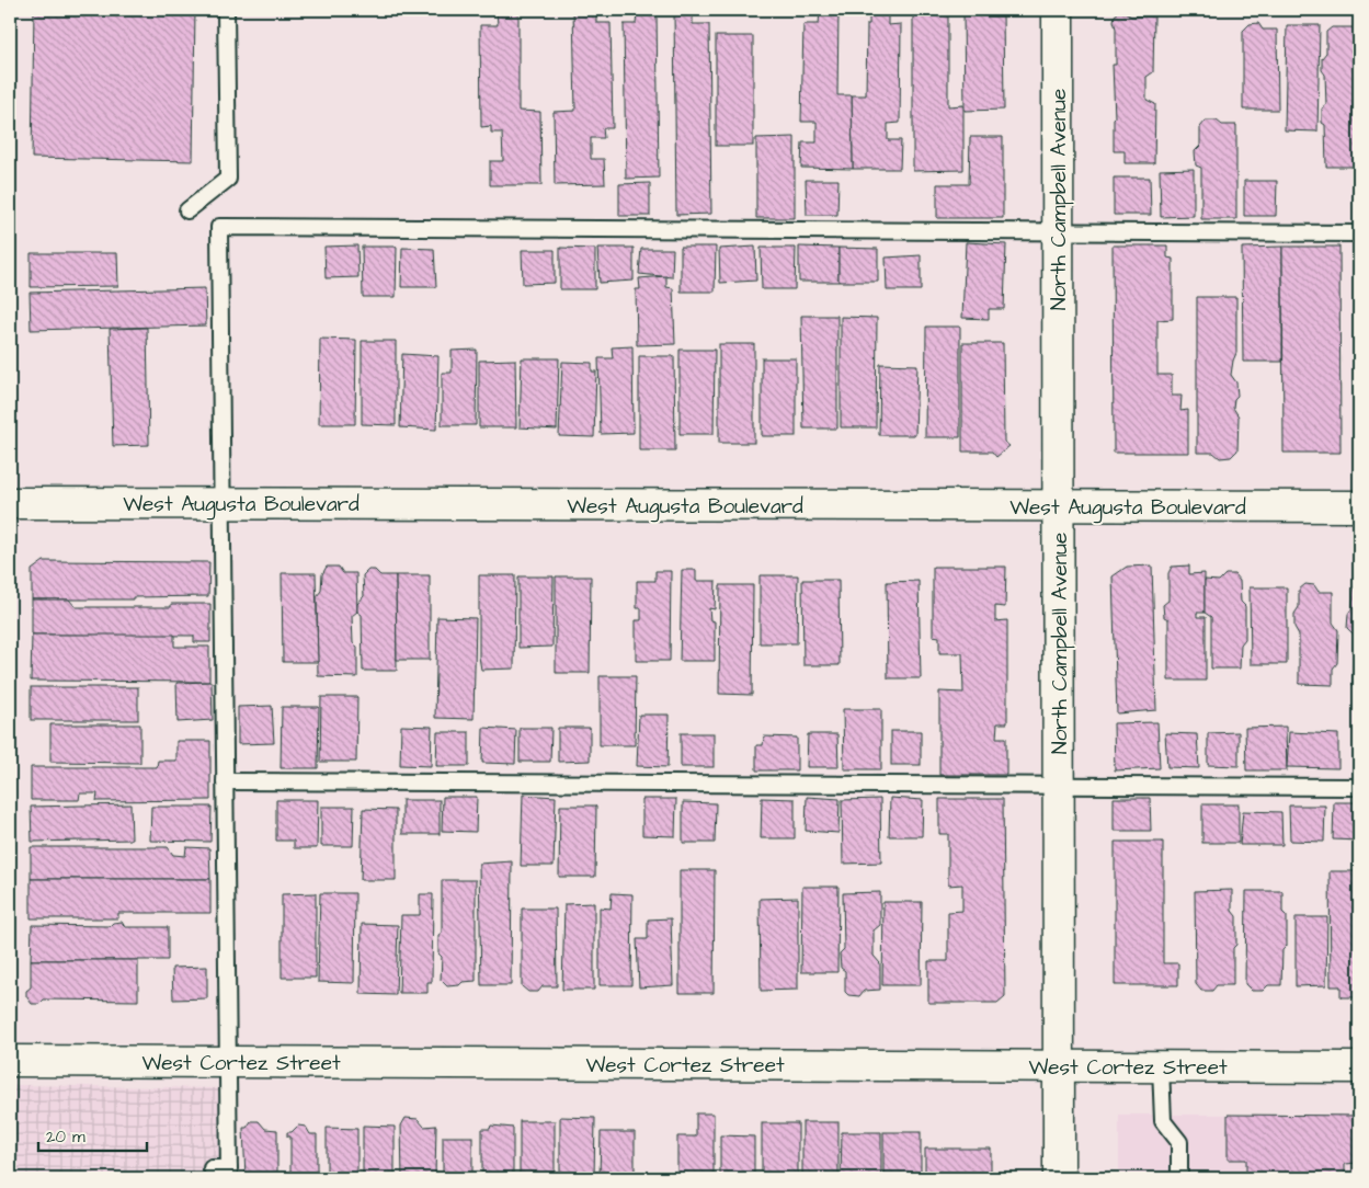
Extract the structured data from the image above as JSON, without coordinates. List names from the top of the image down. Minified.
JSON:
{"streets":{"street":["North Campbell Avenue","West Augusta Boulevard","West Cortez Street"]},"crossings":[["North Campbell Avenue","West Augusta Boulevard"],["North Campbell Avenue","West Cortez Street"]],"scale_bar":"20 m"}
